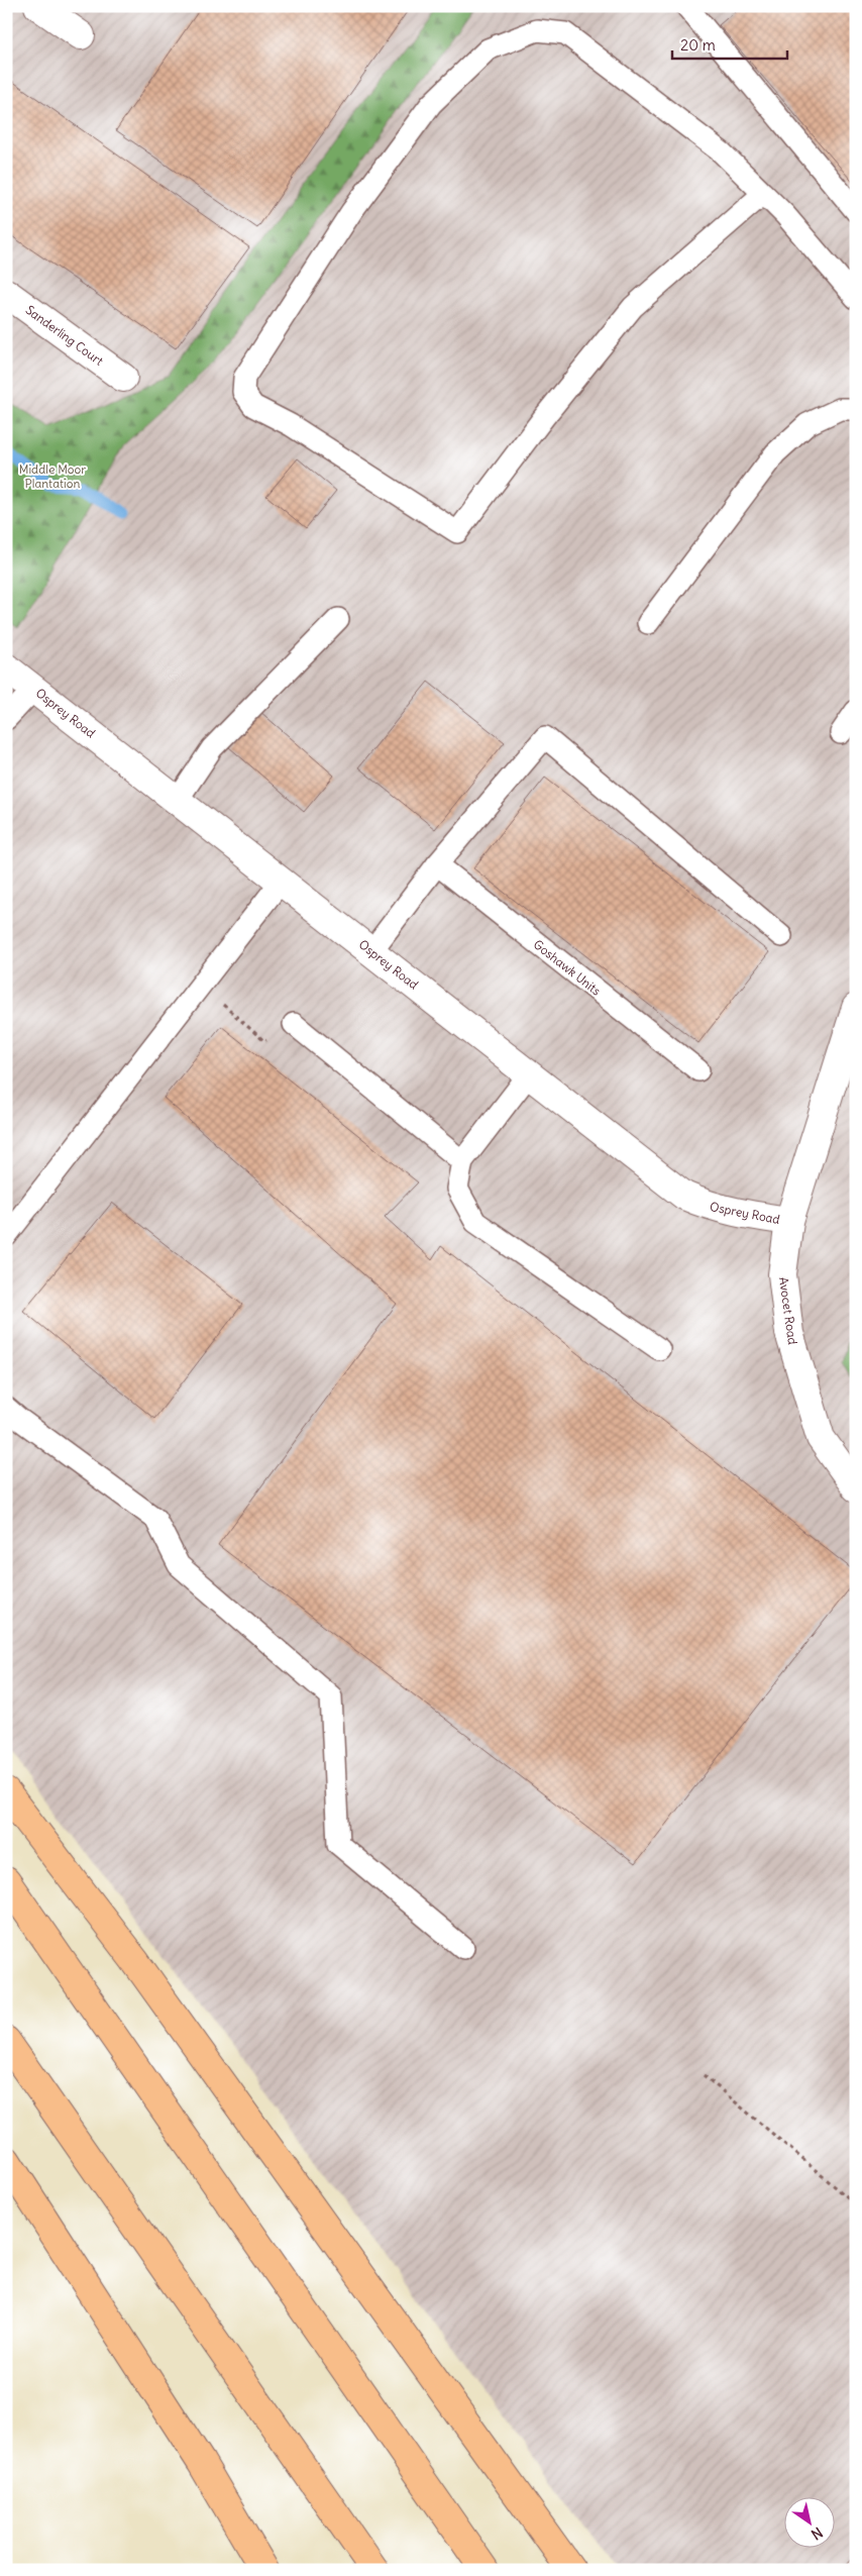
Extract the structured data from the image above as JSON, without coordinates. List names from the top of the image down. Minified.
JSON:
{"streets":{"street":["Sanderling Court","Osprey Road","Avocet Road"],"lane":["Goshawk Units"]},"crossings":[["Osprey Road","Avocet Road"]],"parks":["Middle Moor Plantation"],"scale_bar":"20 m","north":"bottom right"}
